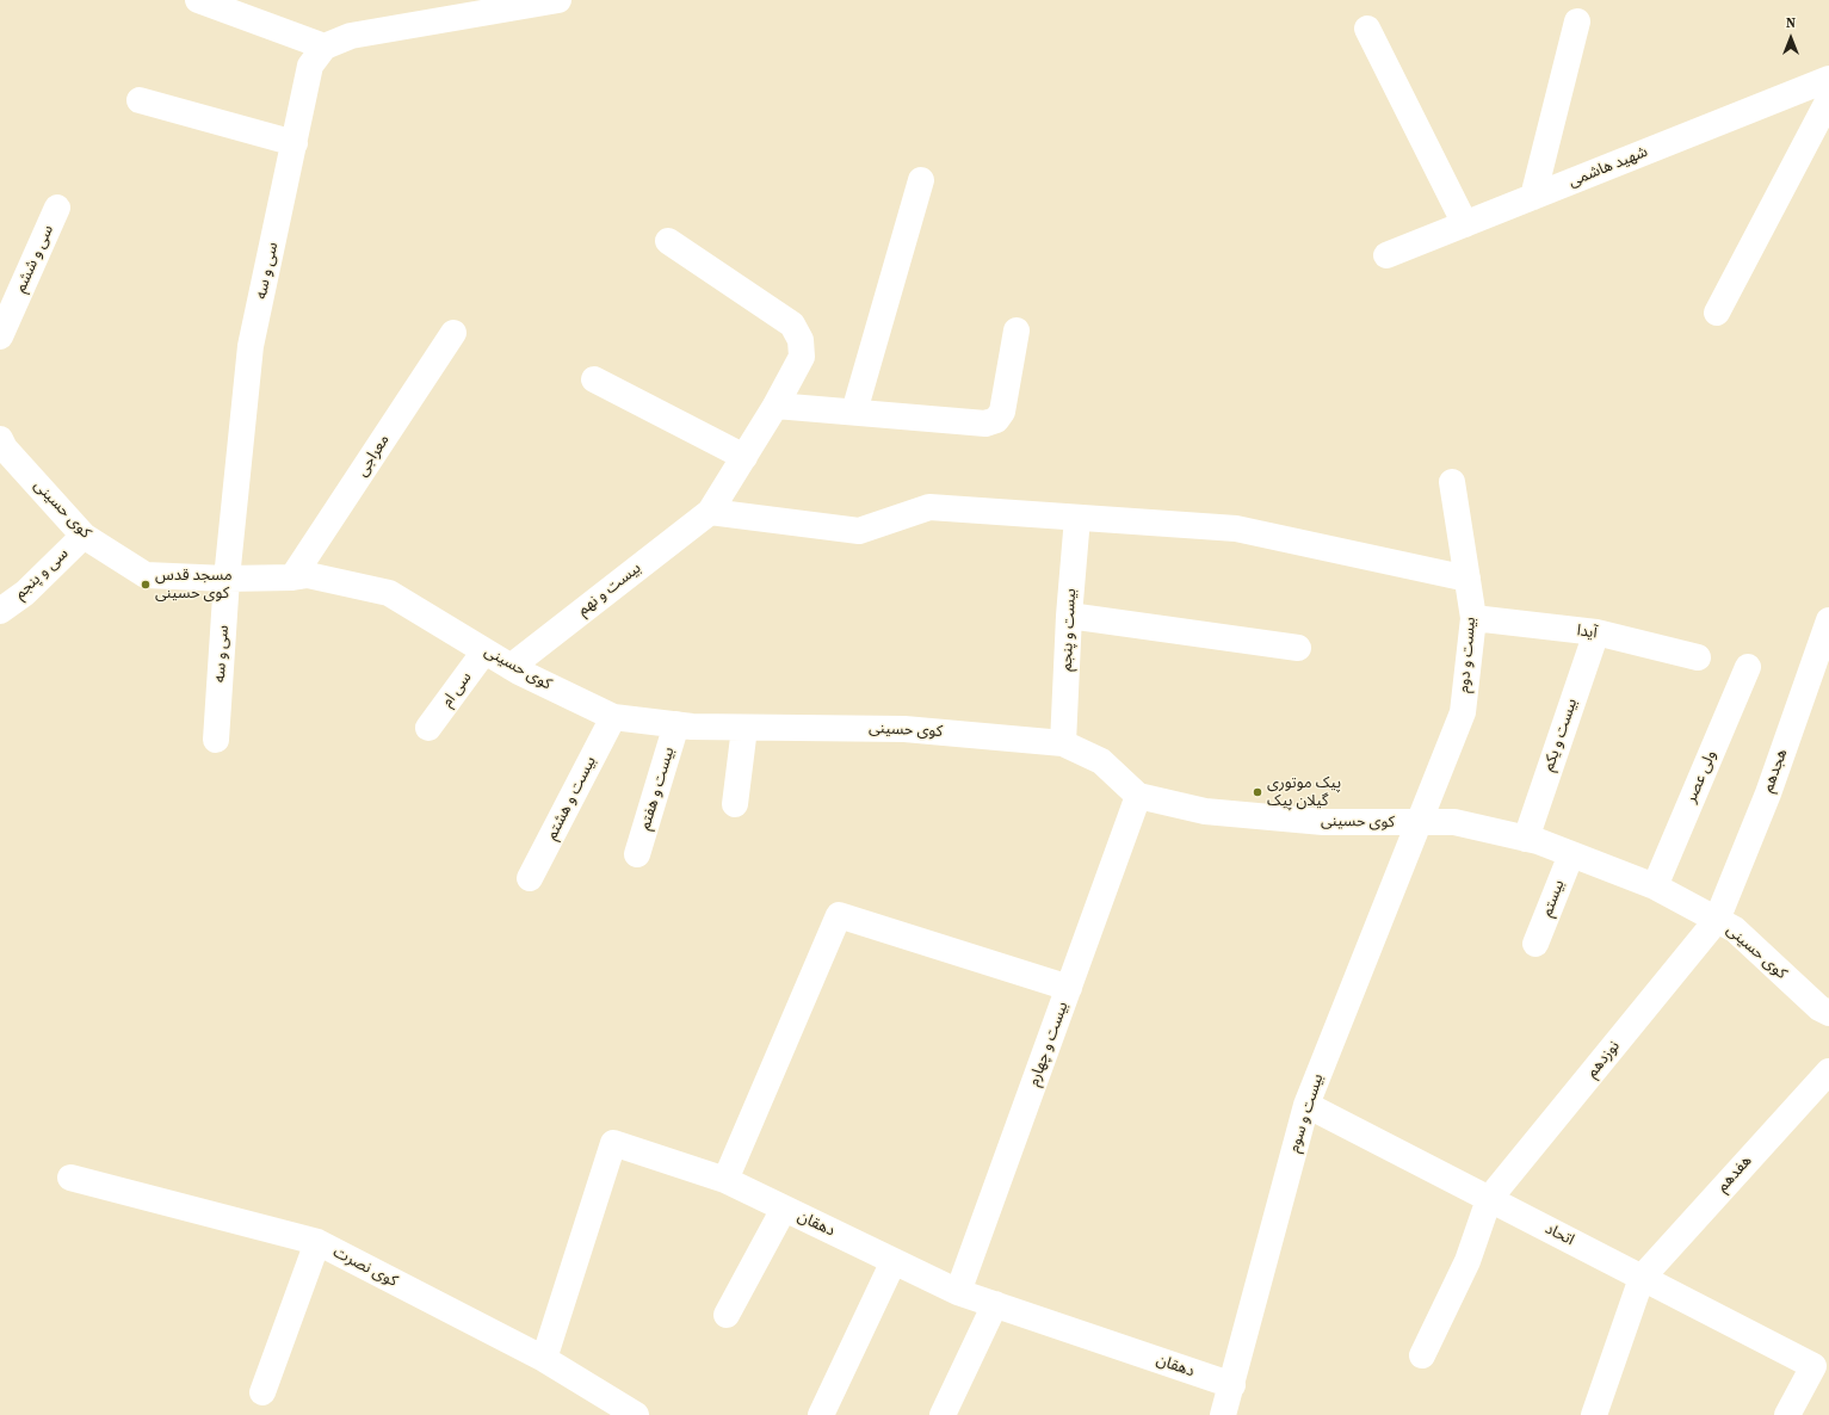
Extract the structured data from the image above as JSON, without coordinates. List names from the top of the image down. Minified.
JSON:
{"streets":{"street":["شهید هاشمی","سی و ششم","سی و سه","معراجی","کوی حسینی","سی و پنجم","بیست و نهم","بیست و پنجم","آیدا","بیست و دوم","سی ام","بیست و یکم","هجدهم","ولی عصر","بیست و هفتم","بیست و هشتم","بیستم","بیست و چهارم","نوزدهم","بیست و سوم","هفدهم","دهقان","اتحاد","کوی نصرت"]},"crossings":[["سی و سه","کوی حسینی"],["معراجی","کوی حسینی"],["کوی حسینی","سی و پنجم"],["کوی حسینی","بیست و نهم"],["کوی حسینی","بیست و پنجم"],["کوی حسینی","بیست و دوم"],["کوی حسینی","سی ام"],["کوی حسینی","بیست و یکم"],["کوی حسینی","هجدهم"],["کوی حسینی","ولی عصر"],["کوی حسینی","بیست و هفتم"],["کوی حسینی","بیست و هشتم"],["کوی حسینی","بیستم"],["کوی حسینی","بیست و چهارم"],["کوی حسینی","نوزدهم"],["کوی حسینی","بیست و سوم"],["آیدا","بیست و دوم"],["آیدا","بیست و یکم"],["بیست و دوم","بیست و سوم"],["هجدهم","نوزدهم"],["بیست و چهارم","دهقان"],["نوزدهم","اتحاد"],["بیست و سوم","دهقان"],["بیست و سوم","اتحاد"],["هفدهم","اتحاد"],["دهقان","کوی نصرت"]],"places":["مسجد قدس کوی حسینی","پیک موتوری گیلان پیک"],"north":"top"}
